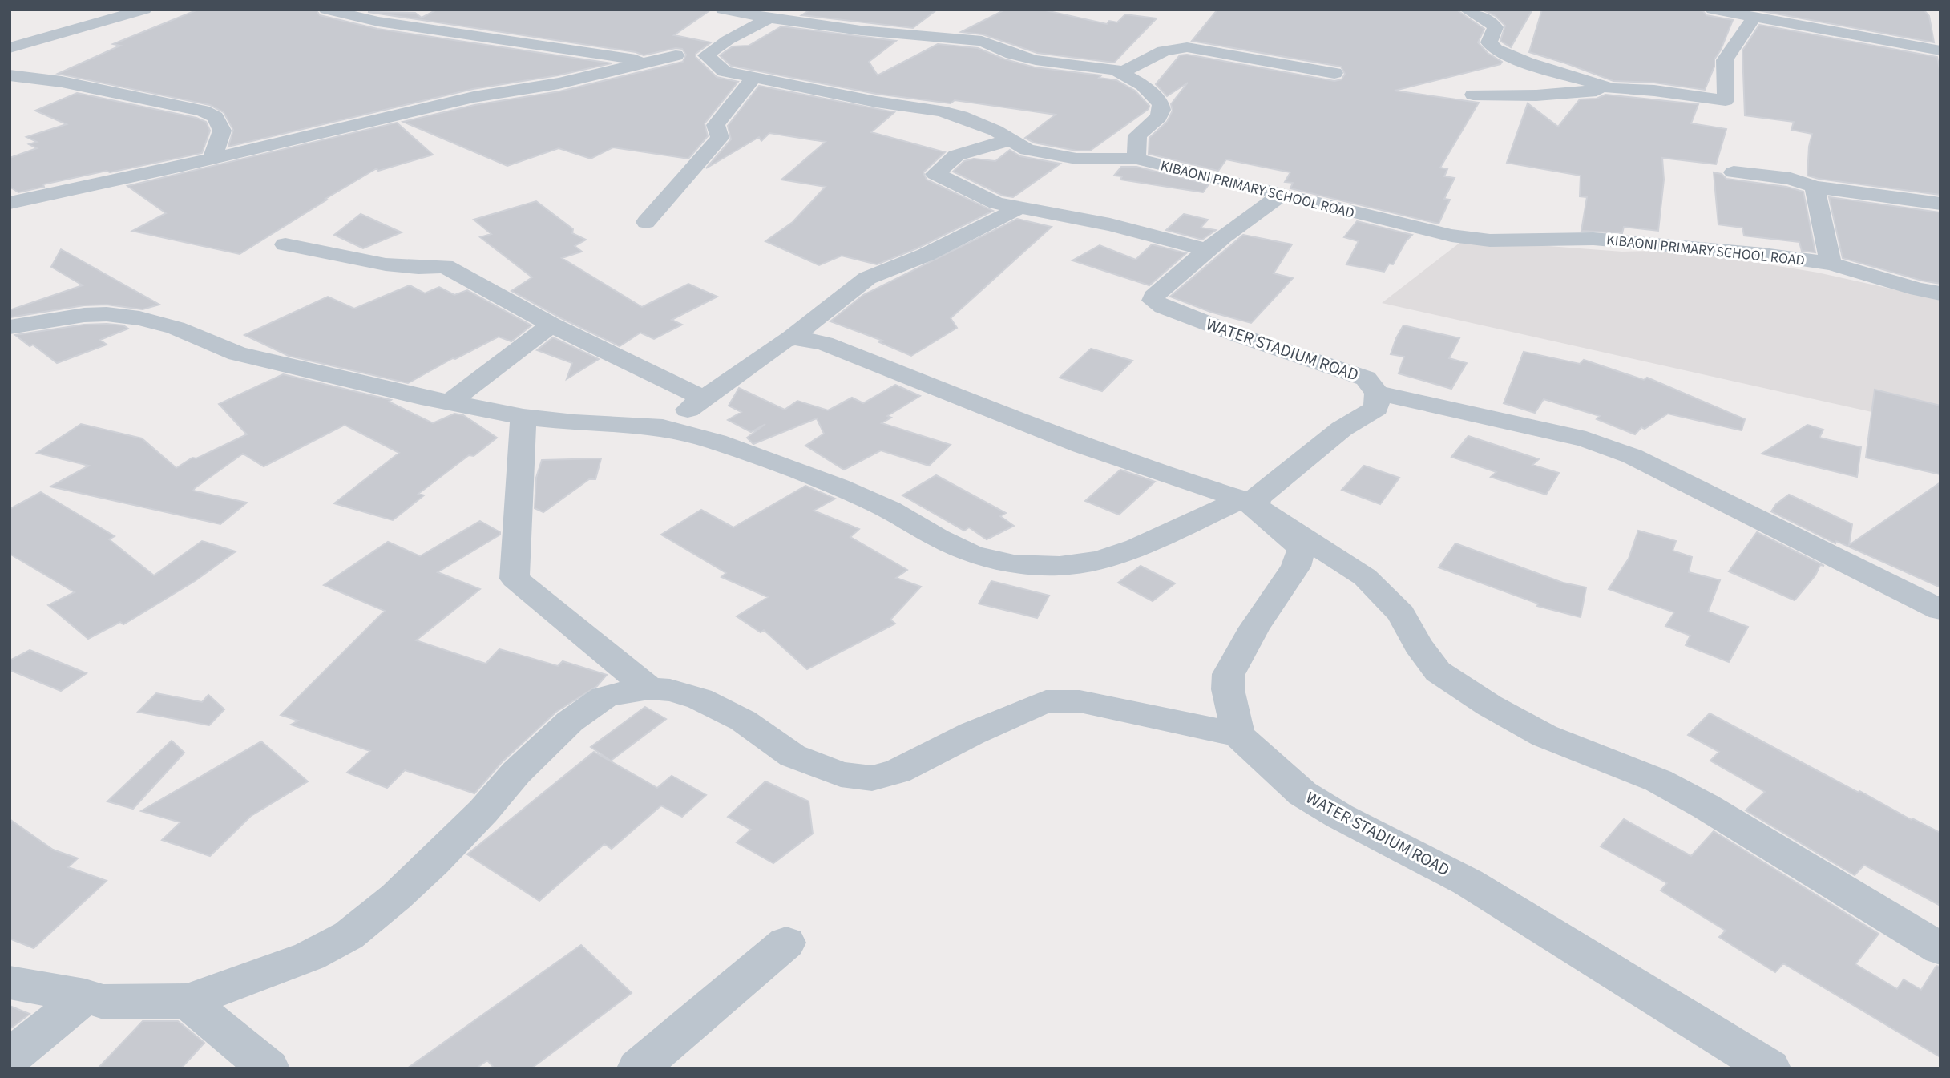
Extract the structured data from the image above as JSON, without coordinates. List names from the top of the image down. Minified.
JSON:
{"streets":{"street":["KIBAONI PRIMARY SCHOOL ROAD","WATER STADIUM ROAD"]},"crossings":[["KIBAONI PRIMARY SCHOOL ROAD","WATER STADIUM ROAD"]]}
